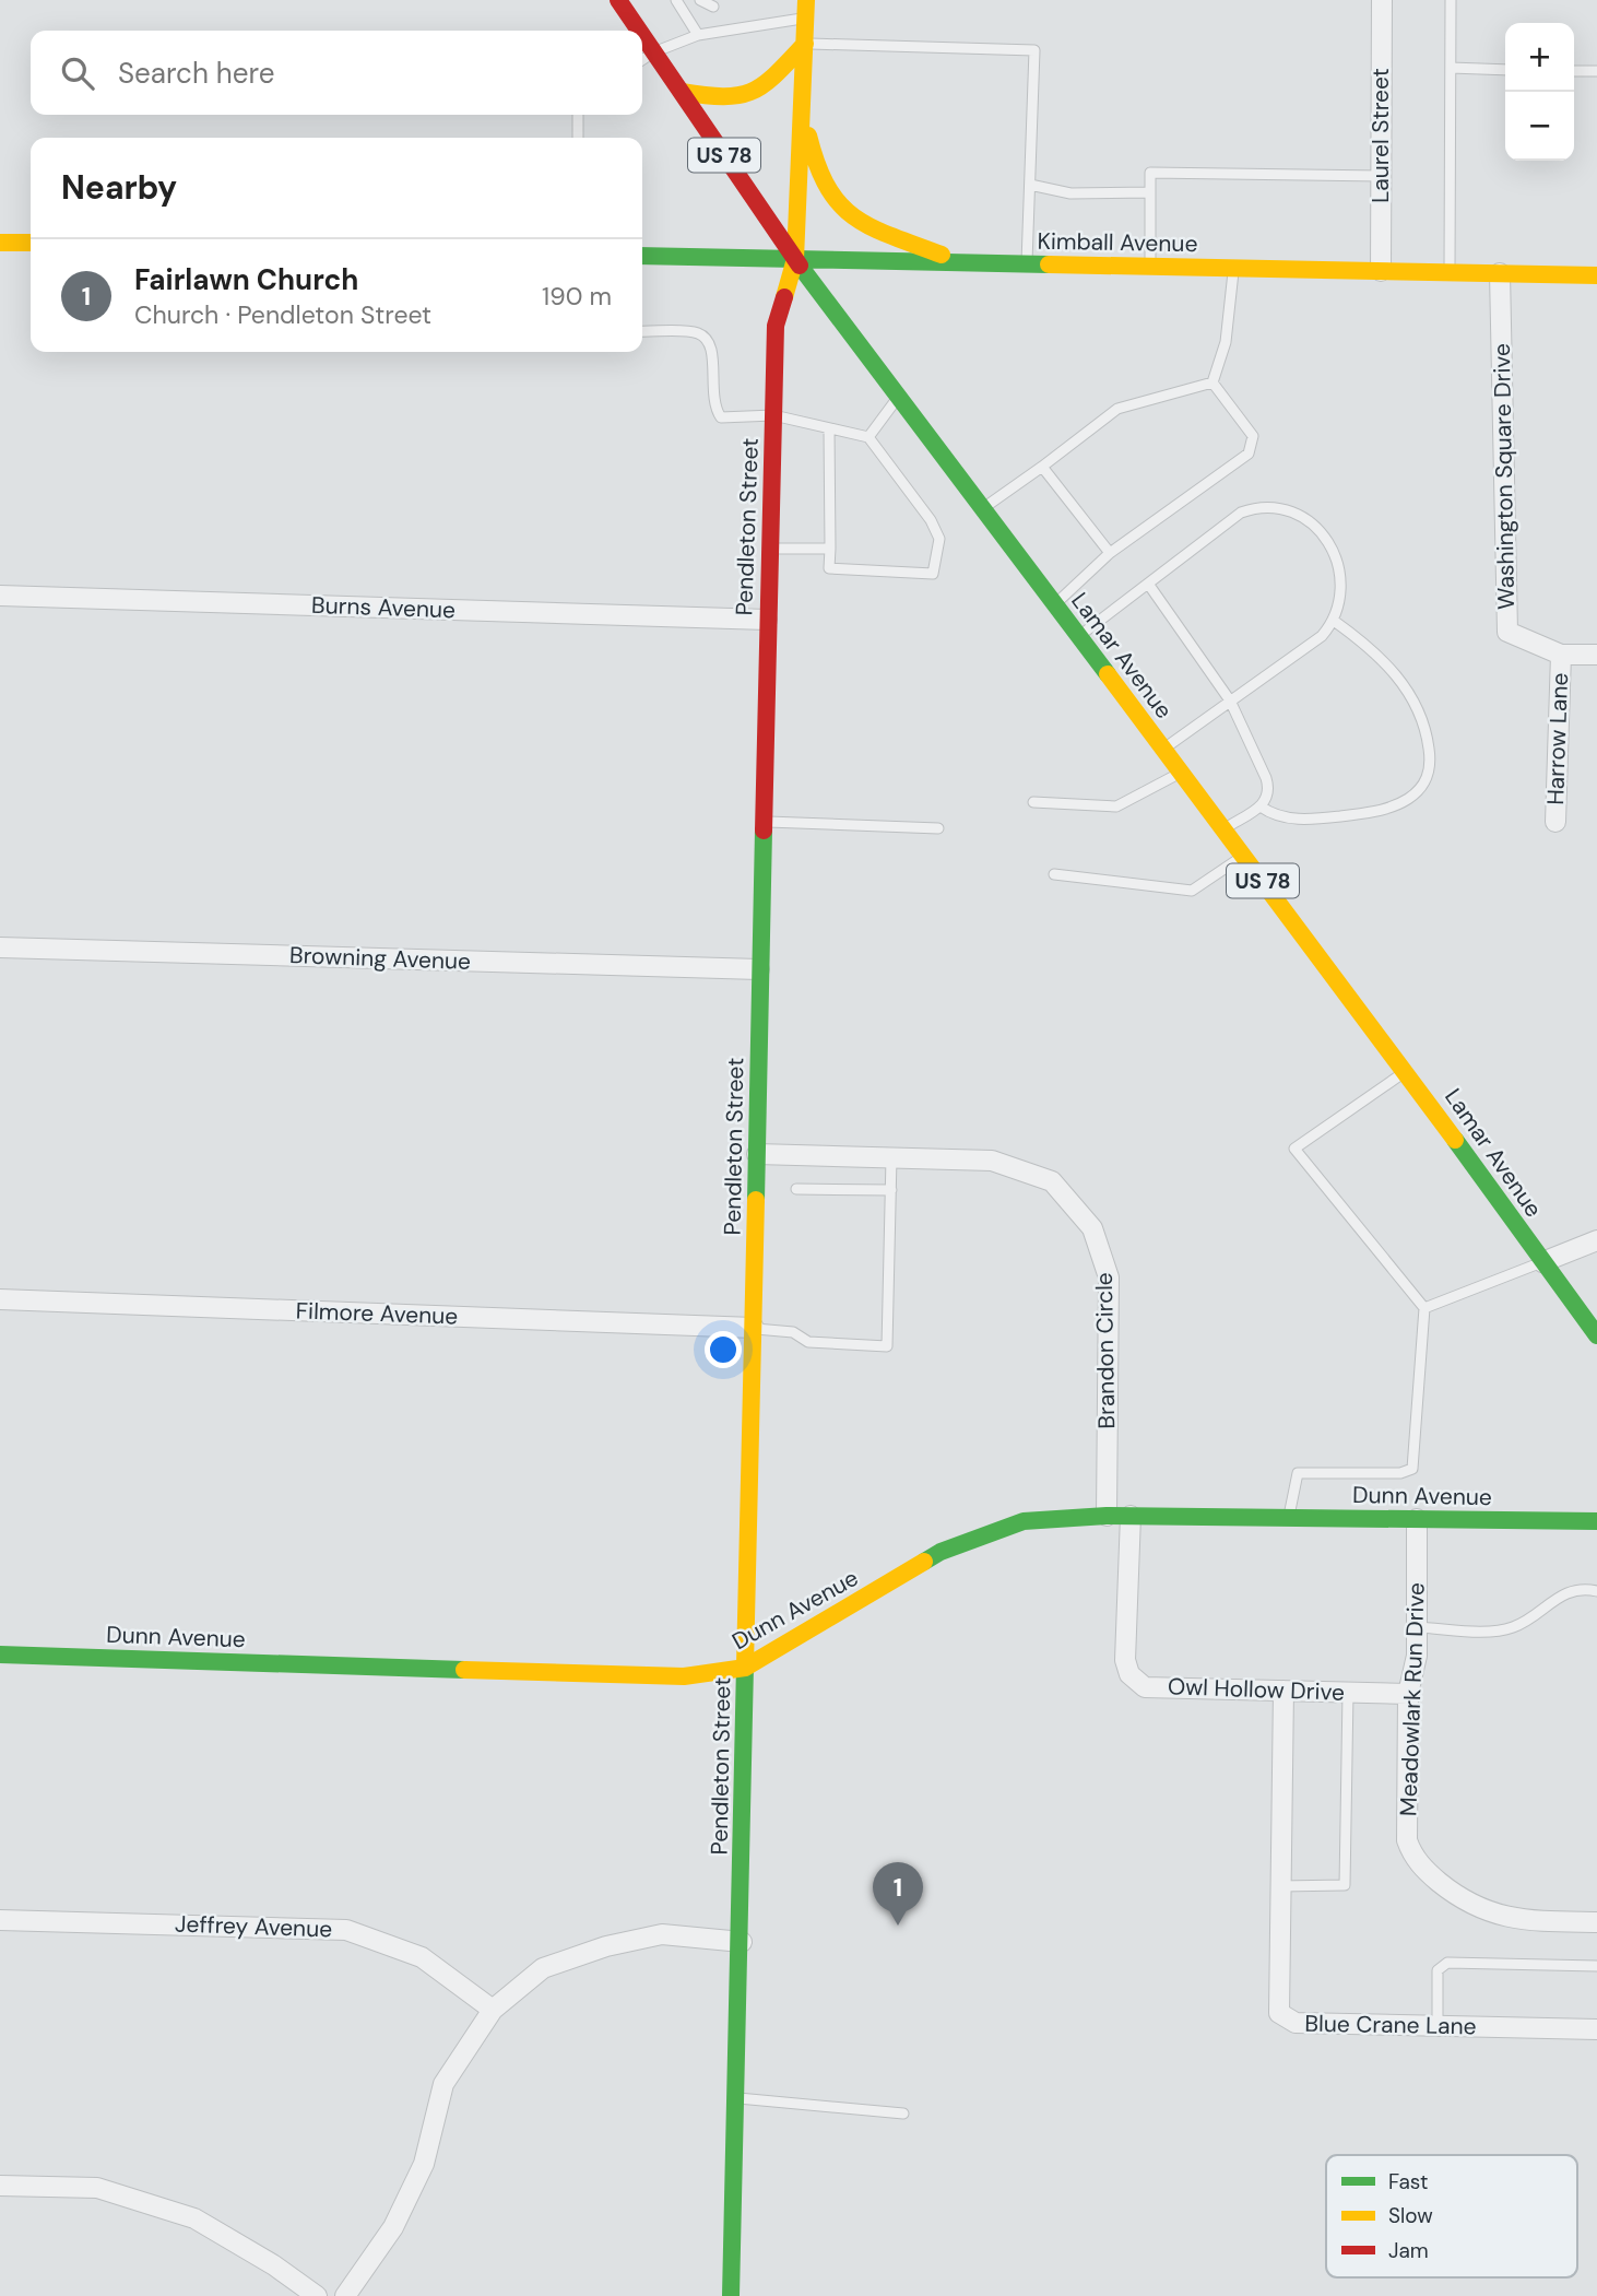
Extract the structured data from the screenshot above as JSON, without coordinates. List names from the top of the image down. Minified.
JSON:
{"streets":{"main road":["US 78","Kimball Avenue","Pendleton Street","Lamar Avenue","Dunn Avenue"],"street":["Laurel Street","Washington Square Drive","Burns Avenue","Harrow Lane","Browning Avenue","Filmore Avenue","Brandon Circle","Owl Hollow Drive","Meadowlark Run Drive","Jeffrey Avenue","Blue Crane Lane"]},"crossings":[["Laurel Street","Kimball Avenue"],["Kimball Avenue","Washington Square Drive"],["Kimball Avenue","Pendleton Street"],["Kimball Avenue","Lamar Avenue"],["Washington Square Drive","Harrow Lane"],["Pendleton Street","Burns Avenue"],["Pendleton Street","Lamar Avenue"],["Pendleton Street","Browning Avenue"],["Pendleton Street","Filmore Avenue"],["Pendleton Street","Brandon Circle"],["Pendleton Street","Dunn Avenue"],["Brandon Circle","Dunn Avenue"],["Dunn Avenue","Owl Hollow Drive"],["Dunn Avenue","Meadowlark Run Drive"],["Owl Hollow Drive","Meadowlark Run Drive"],["Owl Hollow Drive","Blue Crane Lane"]],"legend":["Fast","Slow","Jam"],"page":{"map_buttons":["+","−"],"search":"Search here","heading":"Nearby","list":[{"mark":"1","name":"Fairlawn Church","note":"Church · Pendleton Street","value":"190 m"}],"pins":"1"}}
